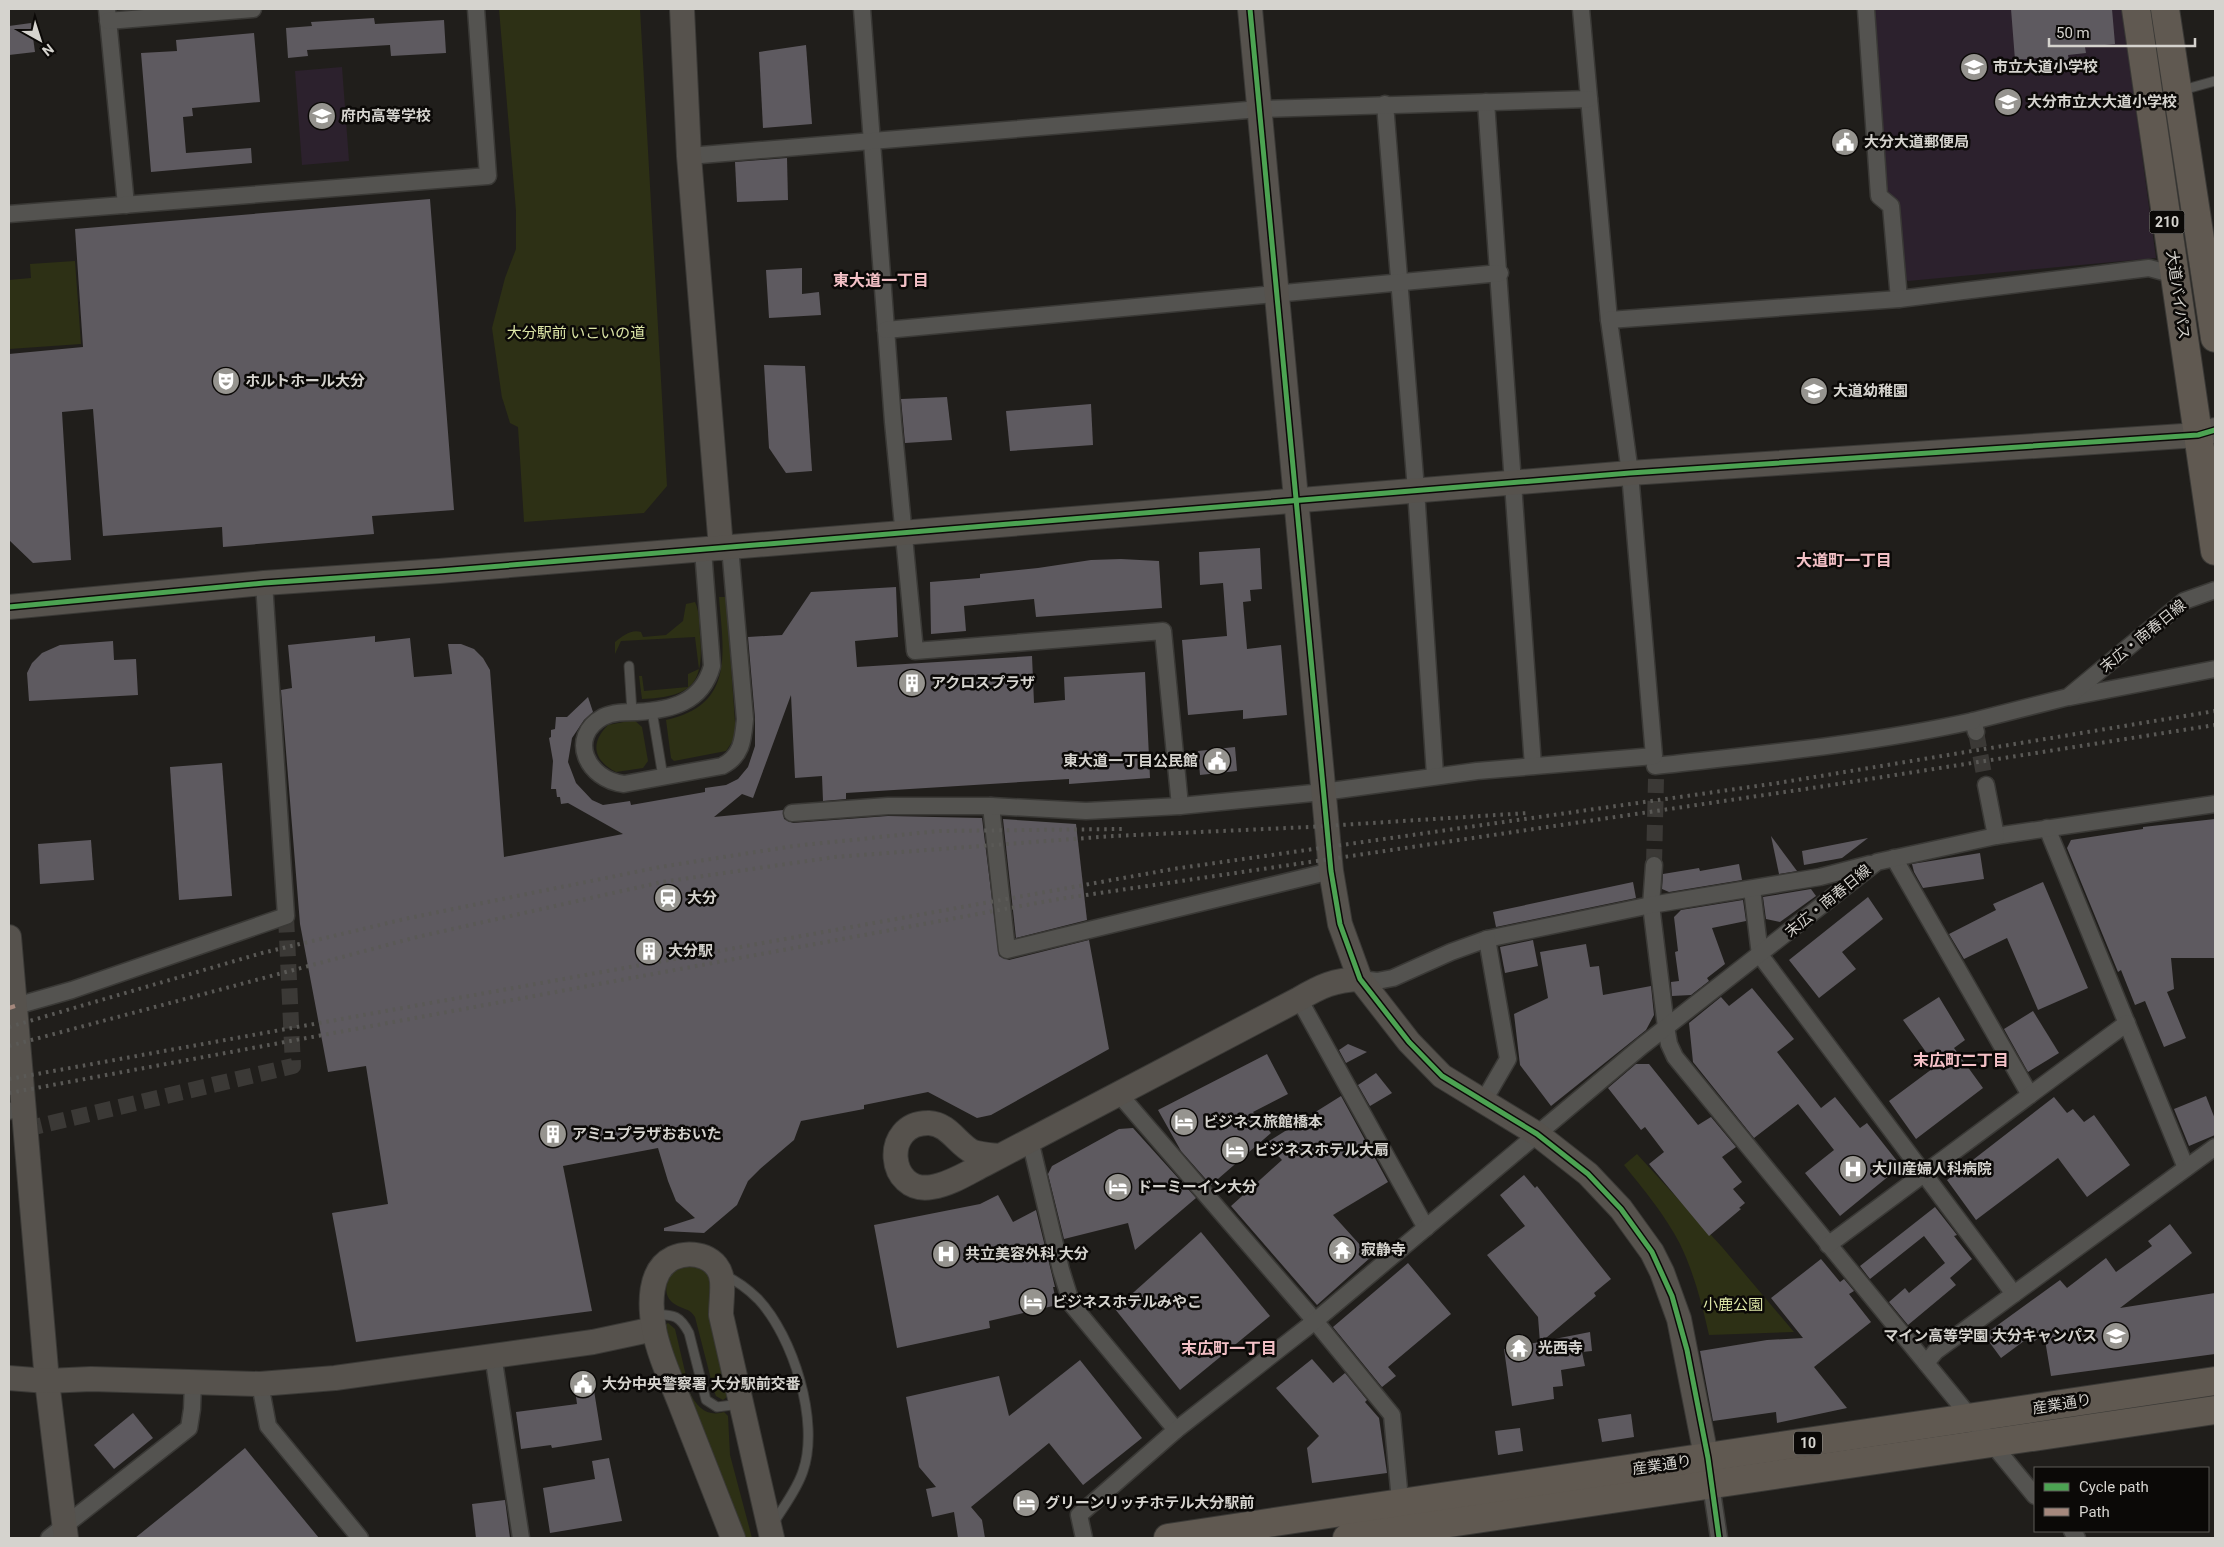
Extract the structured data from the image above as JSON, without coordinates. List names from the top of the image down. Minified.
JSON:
{"streets":{"highway":["210","大道バイパス","産業通り","10"],"street":["末広・南春日線"]},"districts":["東大道一丁目","大道町一丁目","末広町二丁目","末広町一丁目"],"parks":["大分駅前 いこいの道","小鹿公園"],"places":{"school or university":["市立大道小学校","大分市立大大道小学校","府内高等学校","大道幼稚園","マイン高等学園 大分キャンパス"],"public building":["大分大道郵便局","東大道一丁目公民館","大分中央警察署 大分駅前交番"],"theatre":["ホルトホール大分"],"building":["アクロスプラザ","大分駅","アミュプラザおおいた"],"station":["大分"],"hotel":["ビジネス旅館橋本","ビジネスホテル大扇","ドーミーイン大分","ビジネスホテルみやこ","グリーンリッチホテル大分駅前"],"hospital":["大川産婦人科病院","共立美容外科 大分"],"temple":["寂静寺","光西寺"]},"legend":["Cycle path","Path"],"scale_bar":"50 m","north":"bottom right"}
